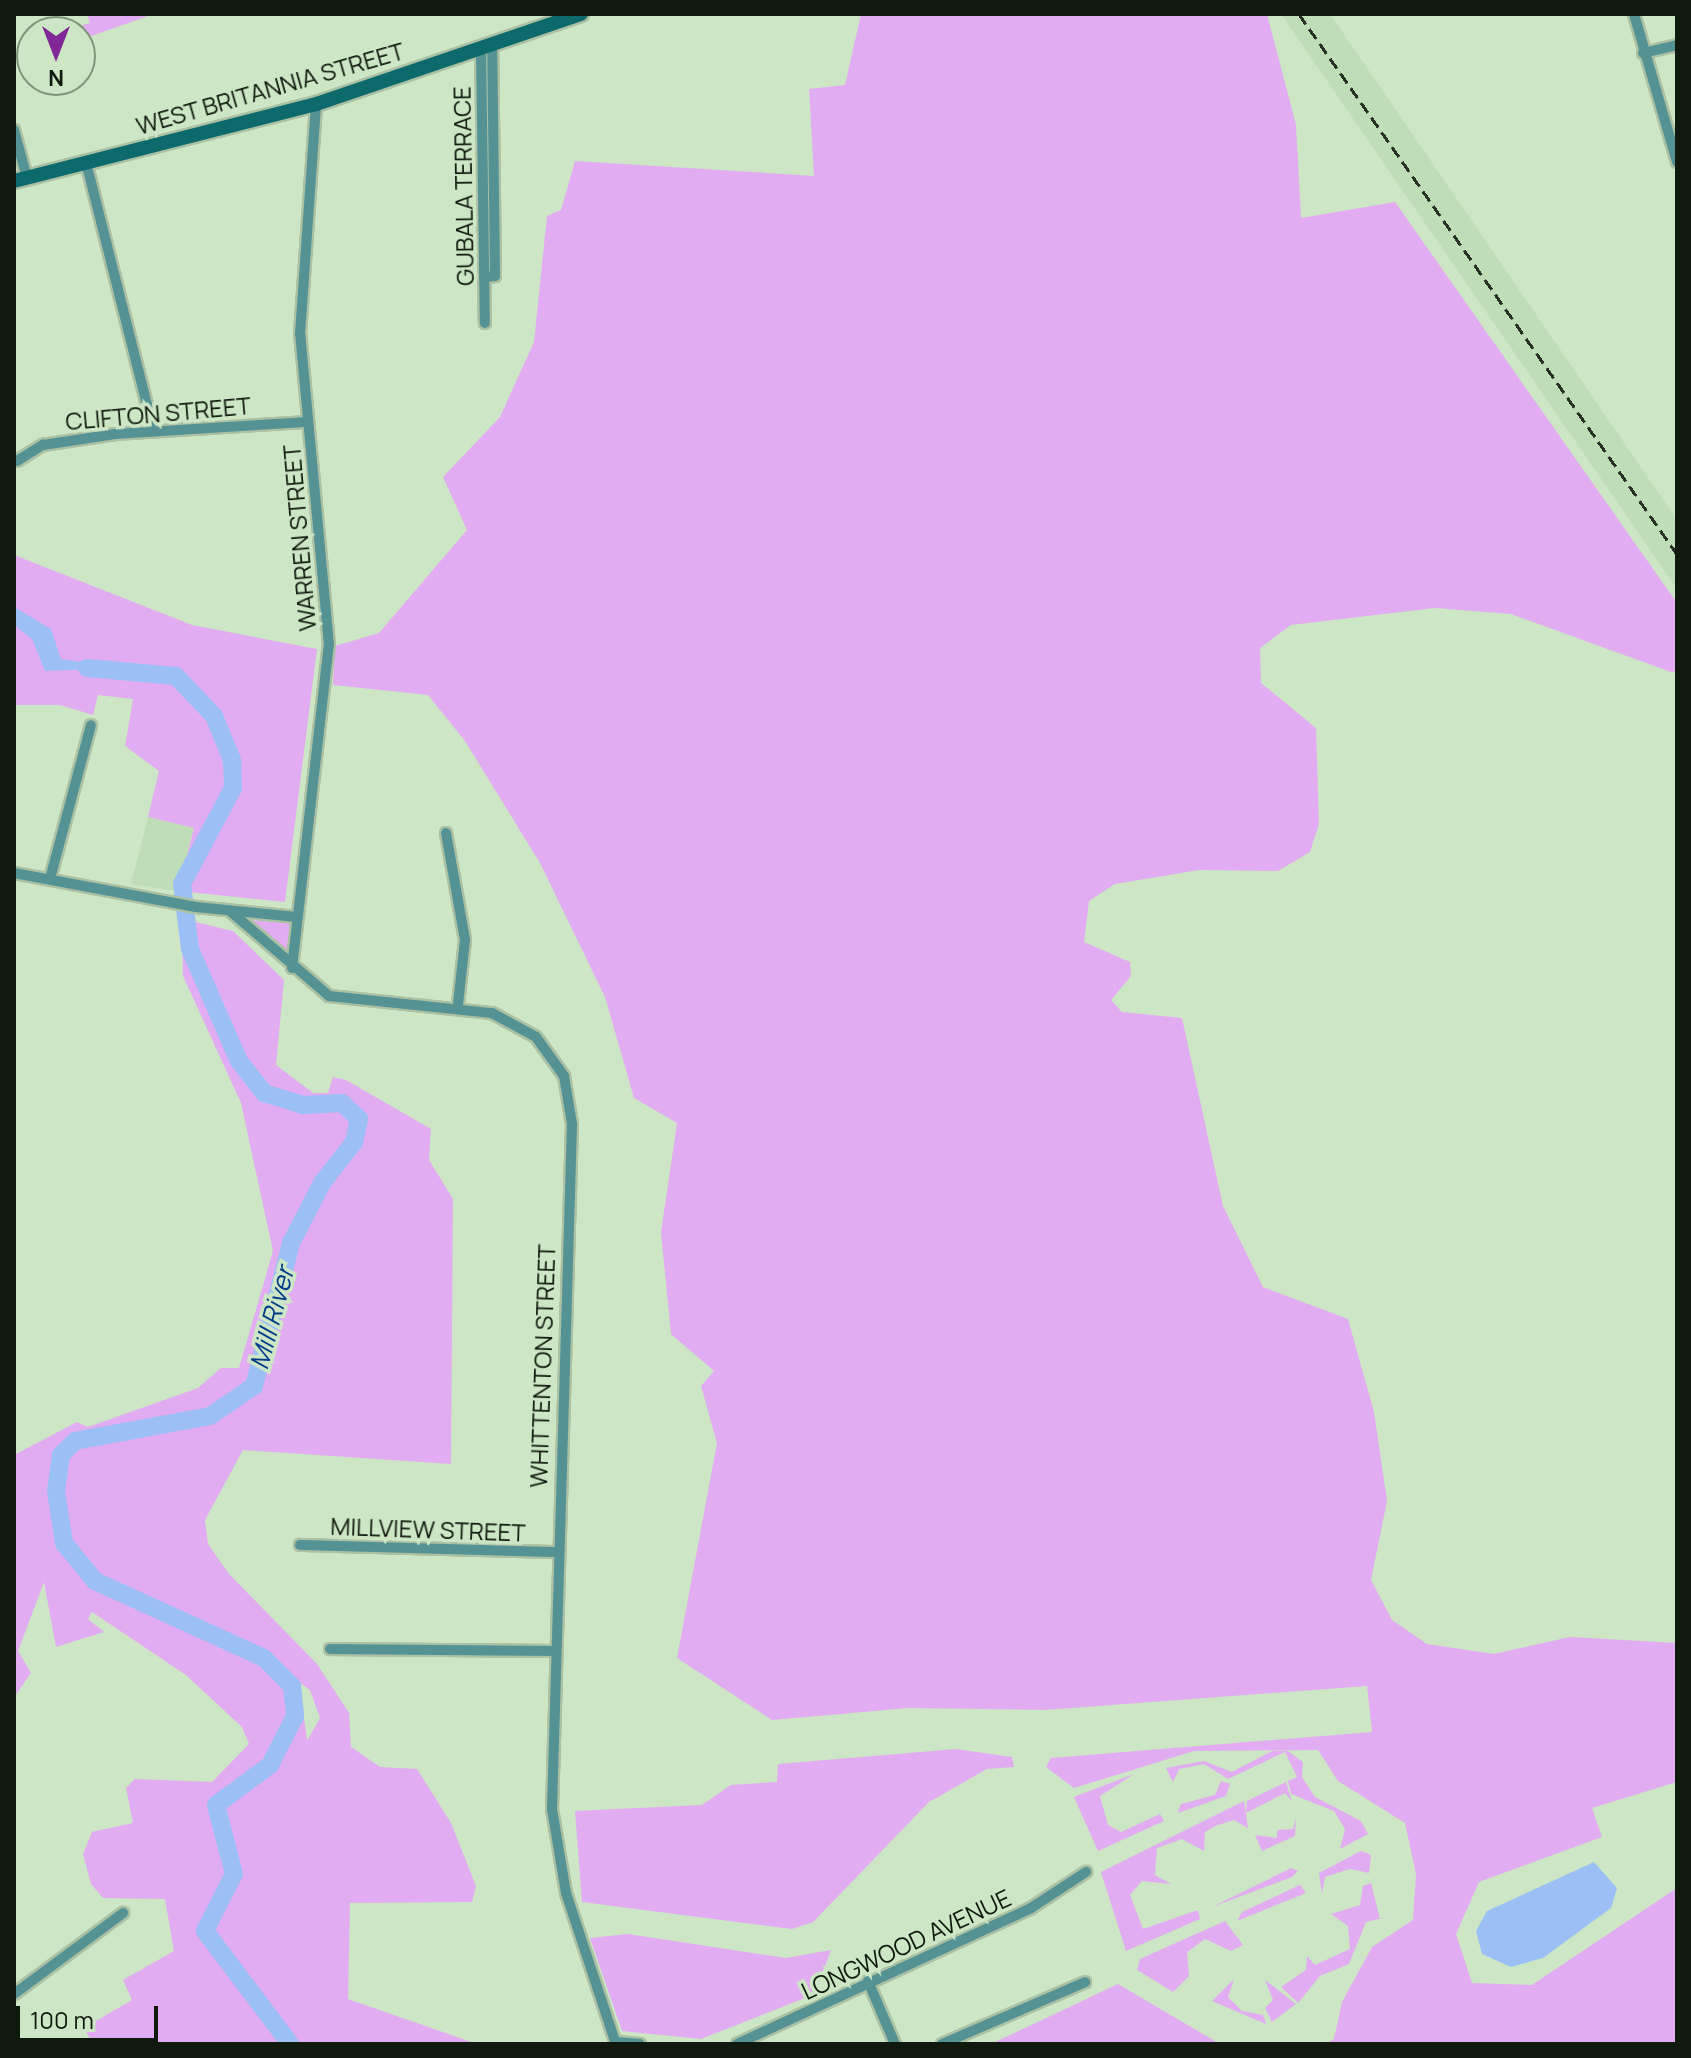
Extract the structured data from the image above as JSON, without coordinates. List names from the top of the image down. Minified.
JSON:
{"streets":{"street":["WEST BRITANNIA STREET","GUBALA TERRACE","CLIFTON STREET","WARREN STREET","WHITTENTON STREET","MILLVIEW STREET","LONGWOOD AVENUE"]},"crossings":[["WEST BRITANNIA STREET","GUBALA TERRACE"],["WEST BRITANNIA STREET","WARREN STREET"],["CLIFTON STREET","WARREN STREET"],["WARREN STREET","WHITTENTON STREET"],["WHITTENTON STREET","MILLVIEW STREET"]],"water":["Mill River"],"scale_bar":"100 m","north":"bottom"}
